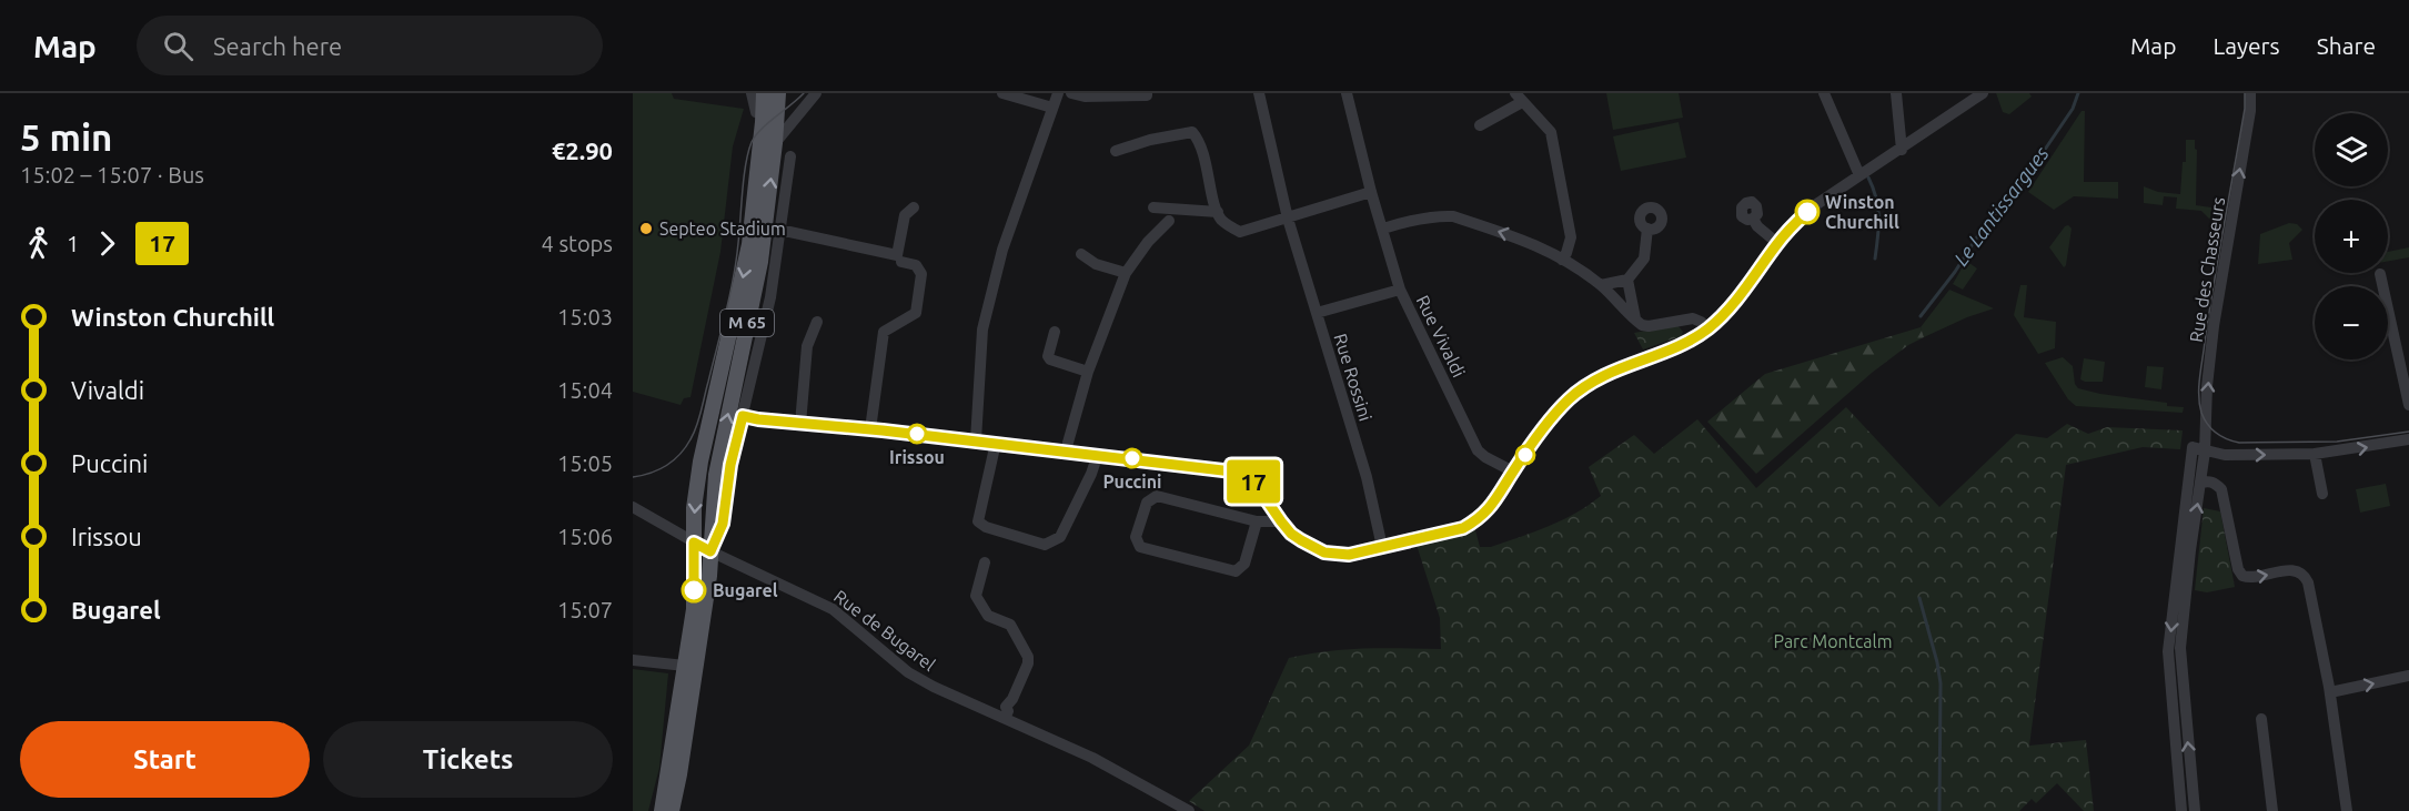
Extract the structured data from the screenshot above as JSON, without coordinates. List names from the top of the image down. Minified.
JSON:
{"streets":{"main road":["M 65"],"street":["Rue des Chasseurs","Rue Vivaldi","Rue Rossini","Rue de Bugarel"]},"crossings":[["M 65","Rue de Bugarel"]],"water":["Le Lantissargues"],"parks":["Parc Montcalm"],"places":["Winston Churchill","Septeo Stadium","Irissou","Puccini","Bugarel"],"lines":["bus line 17"],"page":{"header":"Map","search":"Search here","nav":["Map","Layers","Share"],"heading":["5 min","15:02 – 15:07 · Bus","€2.90"],"on_map":"17","map_buttons":["+","−"],"legs":["1","17","4 stops"],"list":[{"name":"Winston Churchill","value":"15:03"},{"name":"Vivaldi","value":"15:04"},{"name":"Puccini","value":"15:05"},{"name":"Irissou","value":"15:06"},{"name":"Bugarel","value":"15:07"}],"buttons":["Start","Tickets"]}}
